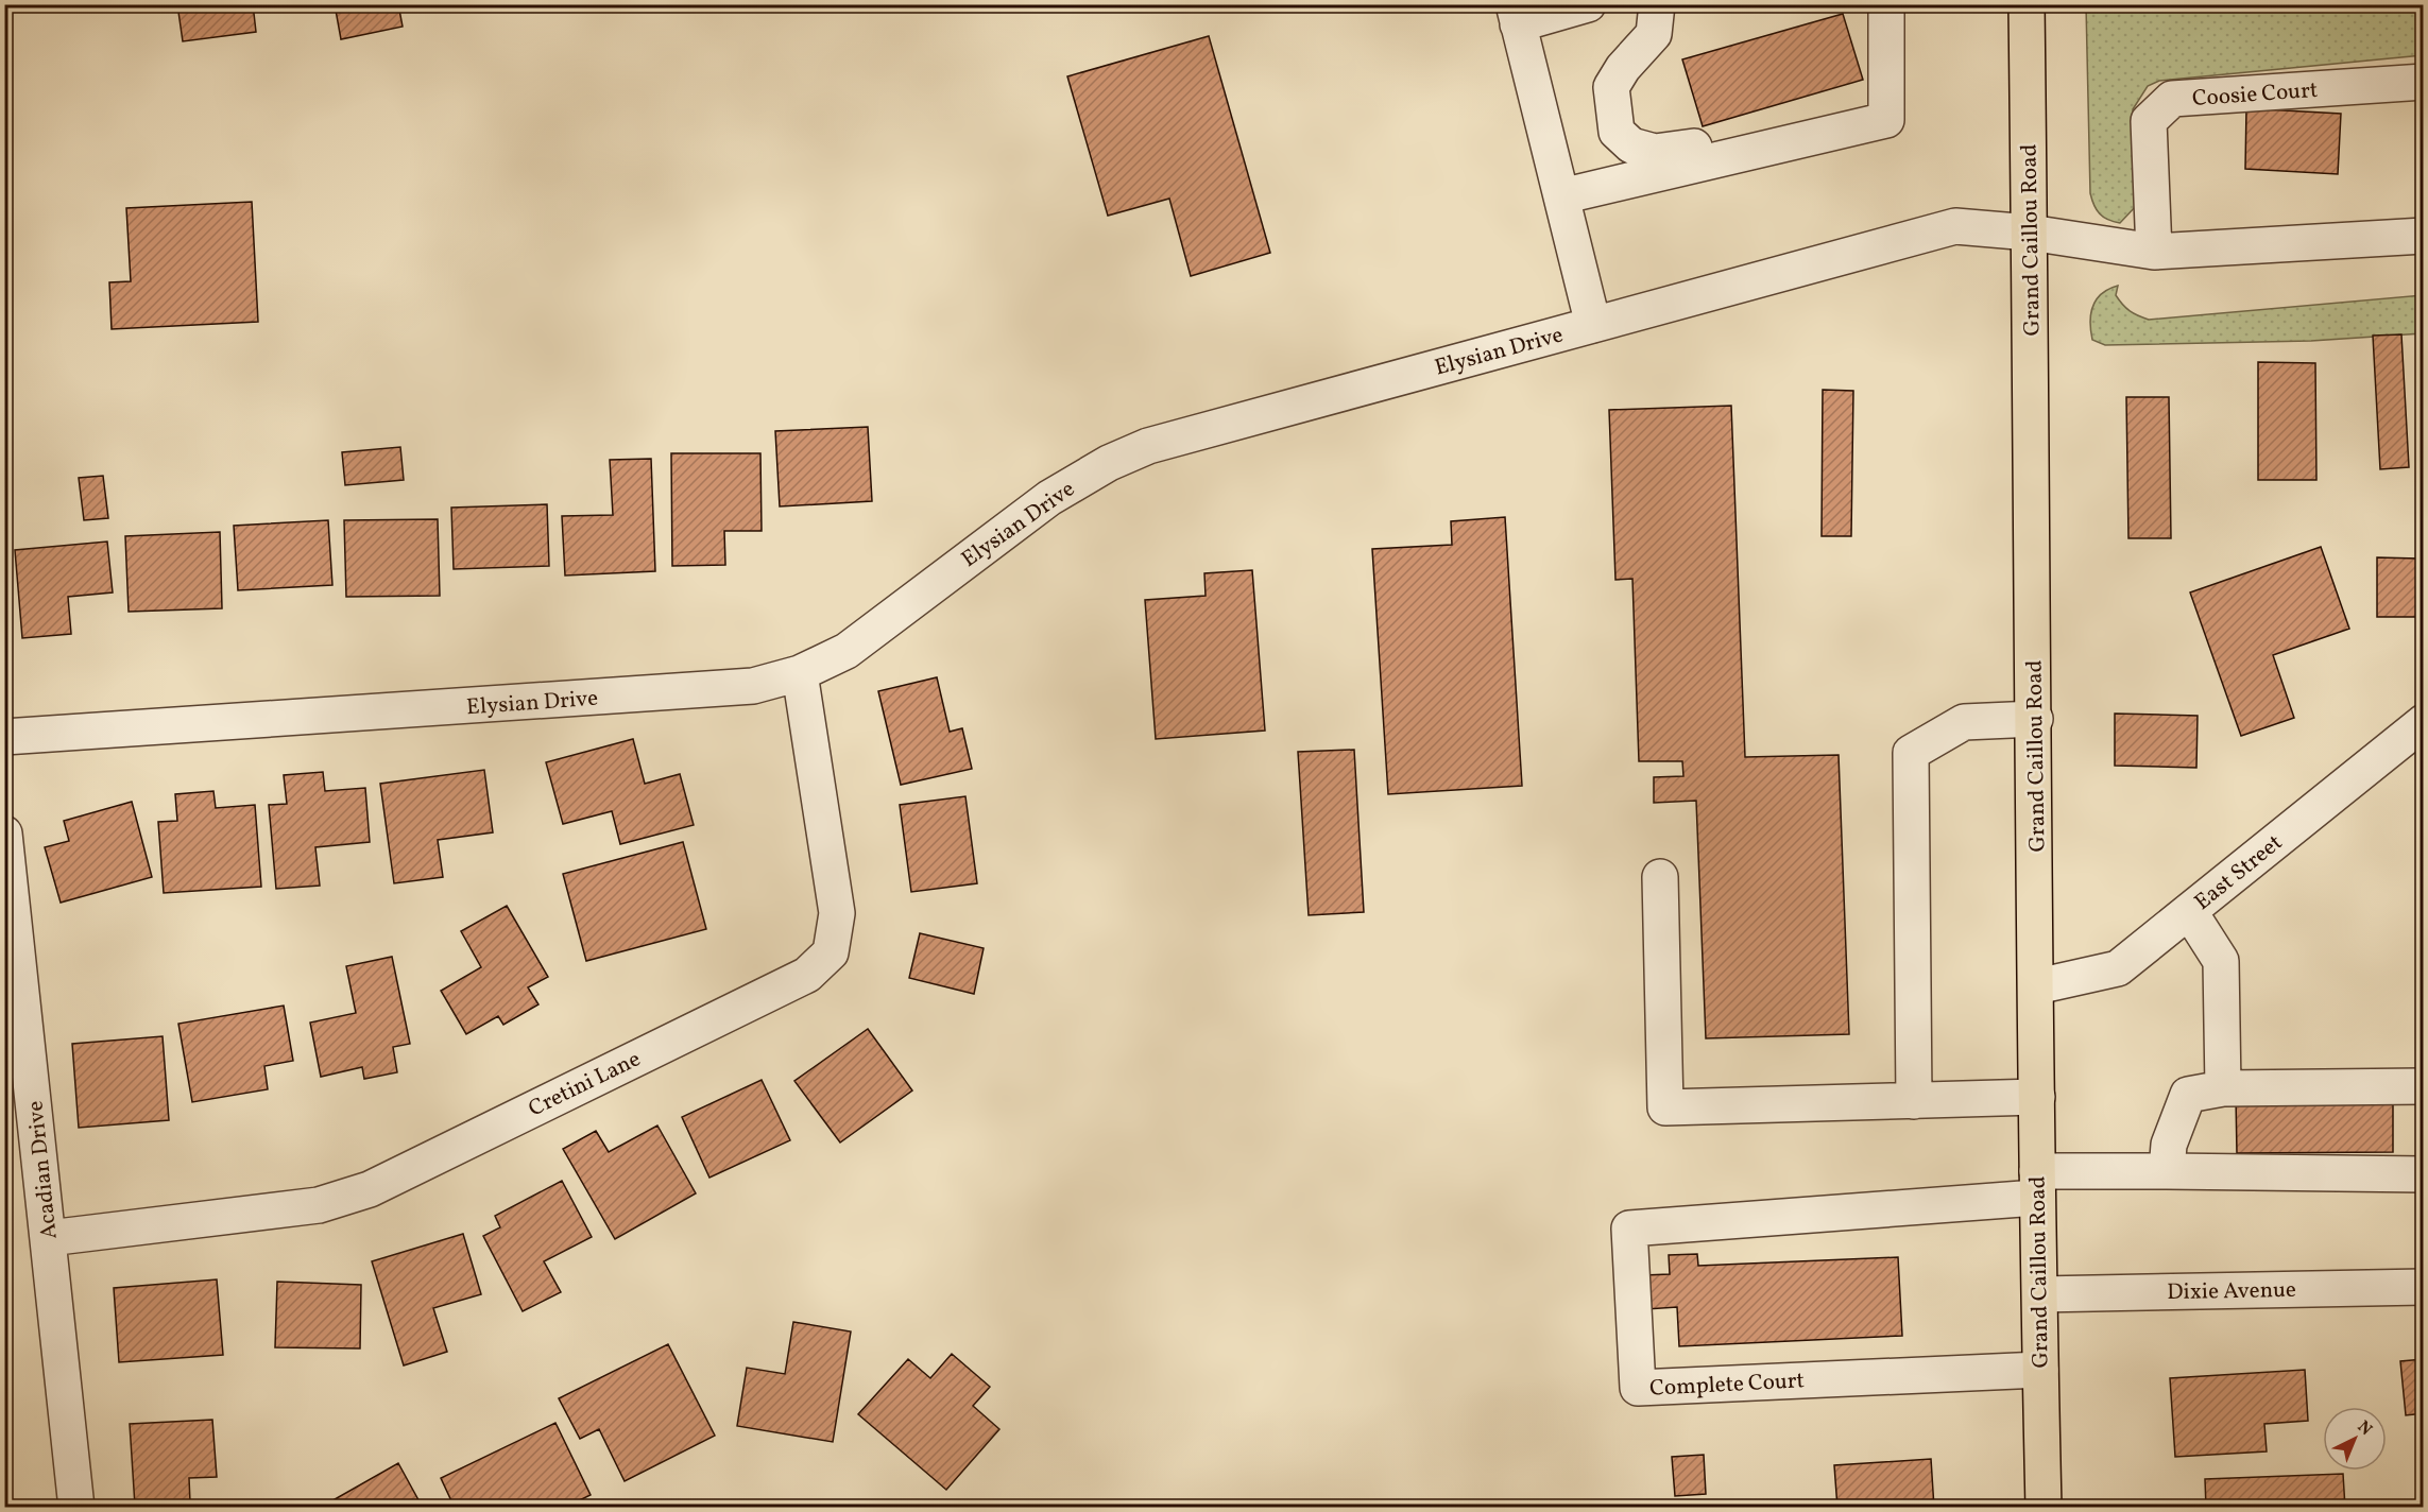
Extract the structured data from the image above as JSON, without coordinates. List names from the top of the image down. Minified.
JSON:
{"streets":{"main road":["Grand Caillou Road"],"street":["Coosie Court","Elysian Drive","East Street","Cretini Lane","Acadian Drive","Dixie Avenue","Complete Court"]},"crossings":[["Grand Caillou Road","Elysian Drive"],["Grand Caillou Road","East Street"],["Grand Caillou Road","Dixie Avenue"],["Grand Caillou Road","Complete Court"],["Elysian Drive","Cretini Lane"],["Cretini Lane","Acadian Drive"]],"north":"top right"}
